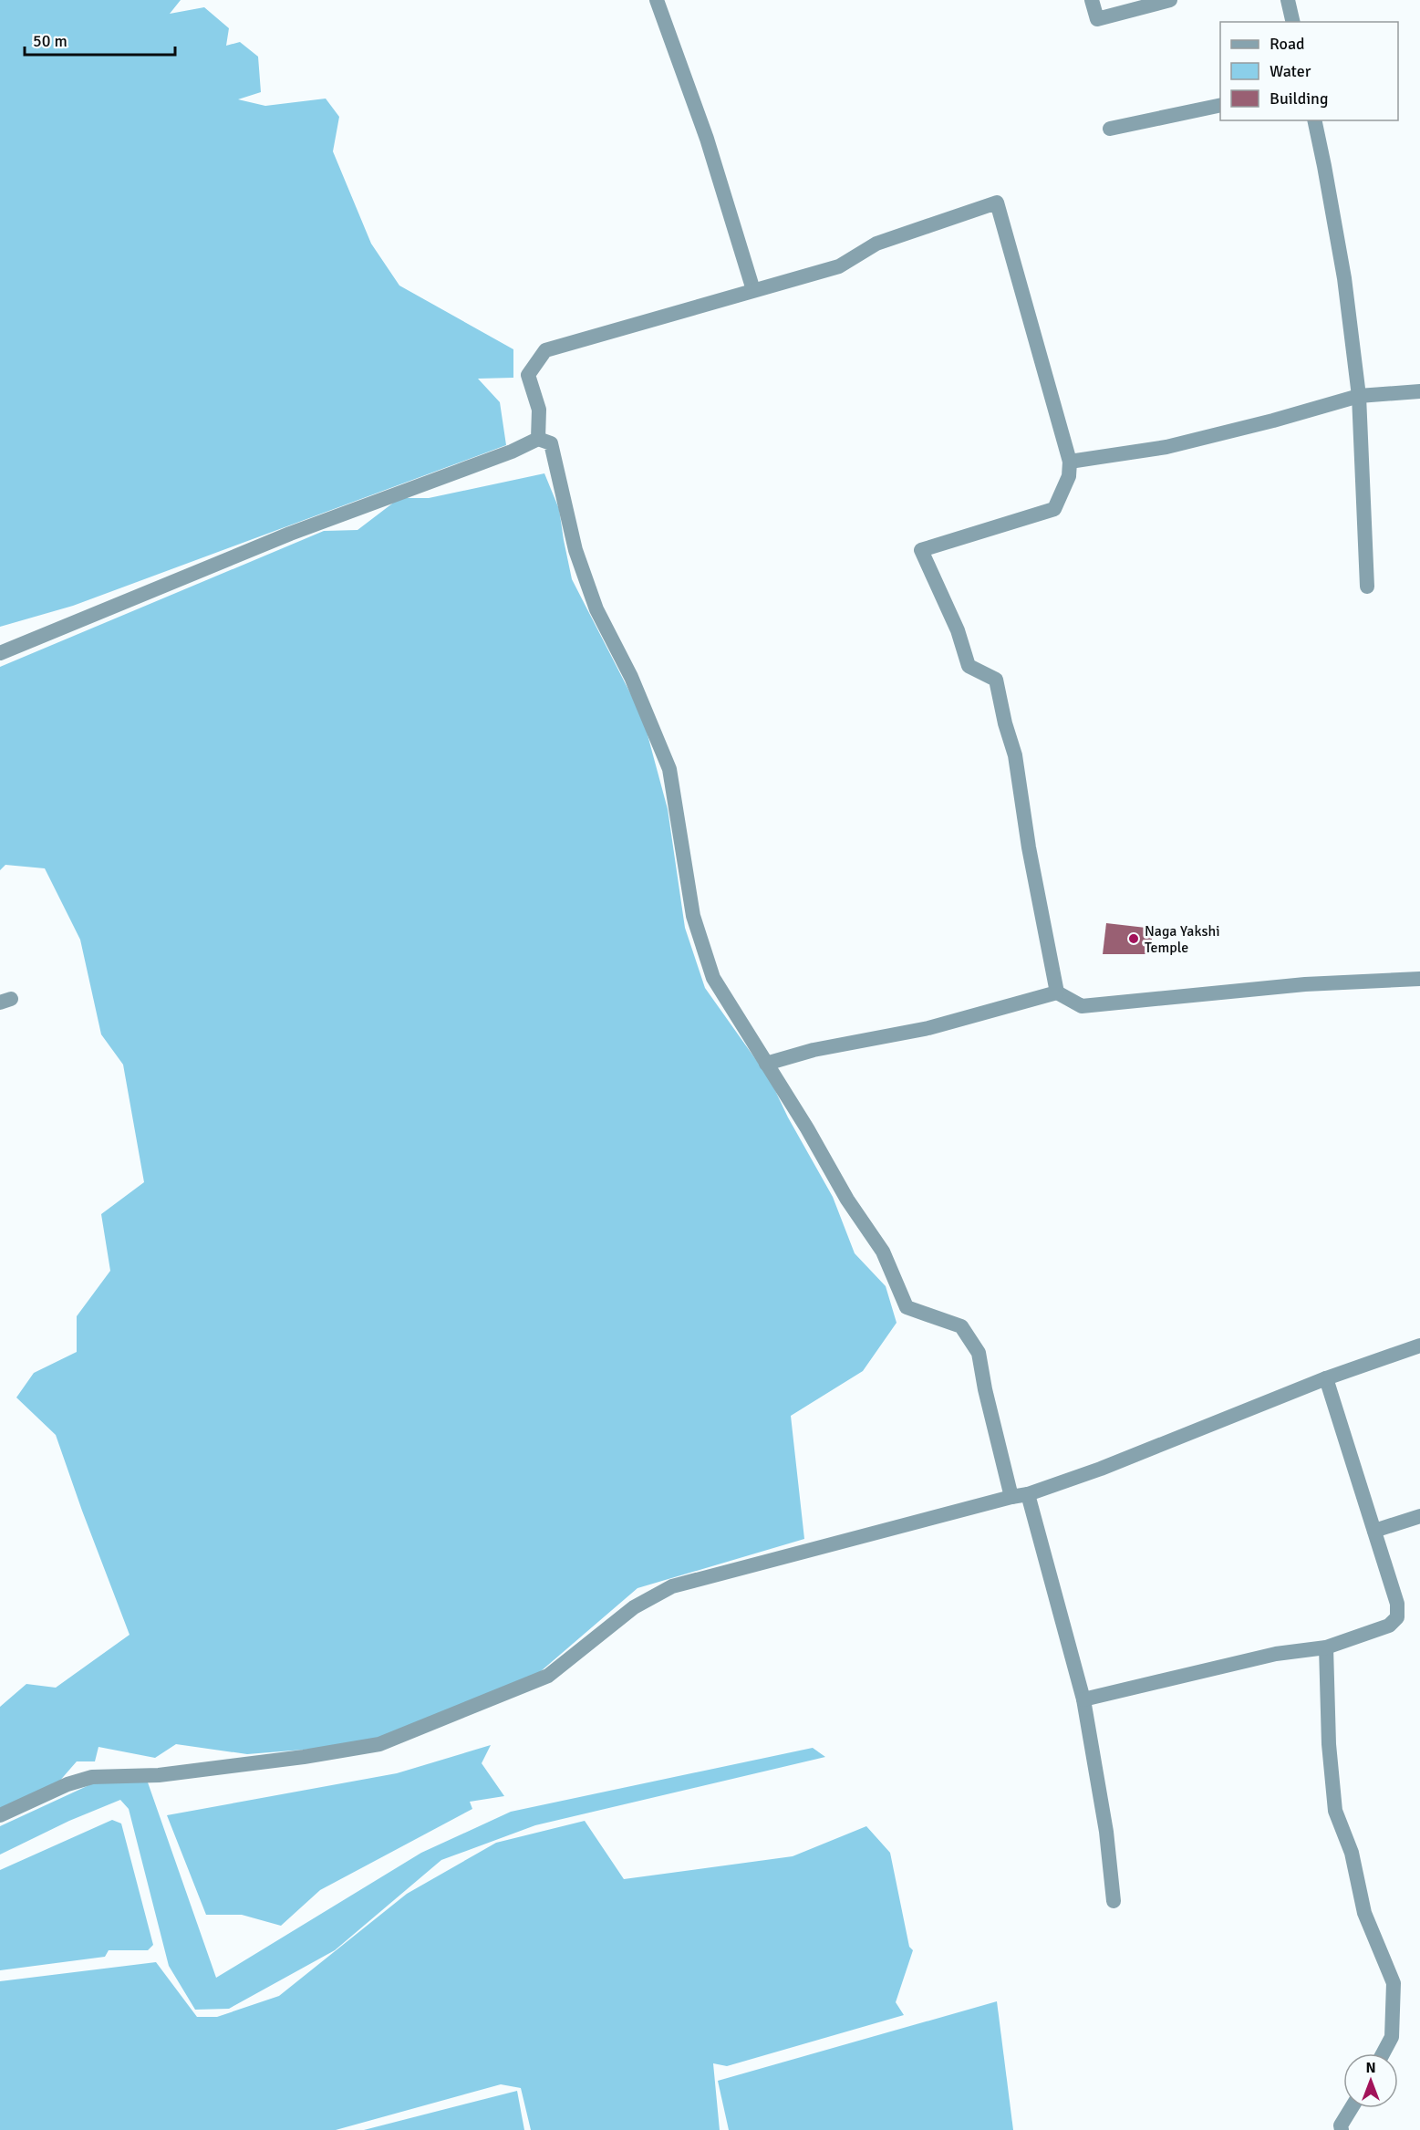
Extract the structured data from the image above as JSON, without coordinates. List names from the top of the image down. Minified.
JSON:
{"places":["Naga Yakshi Temple"],"legend":["Road","Water","Building"],"scale_bar":"50 m","north":"top"}
